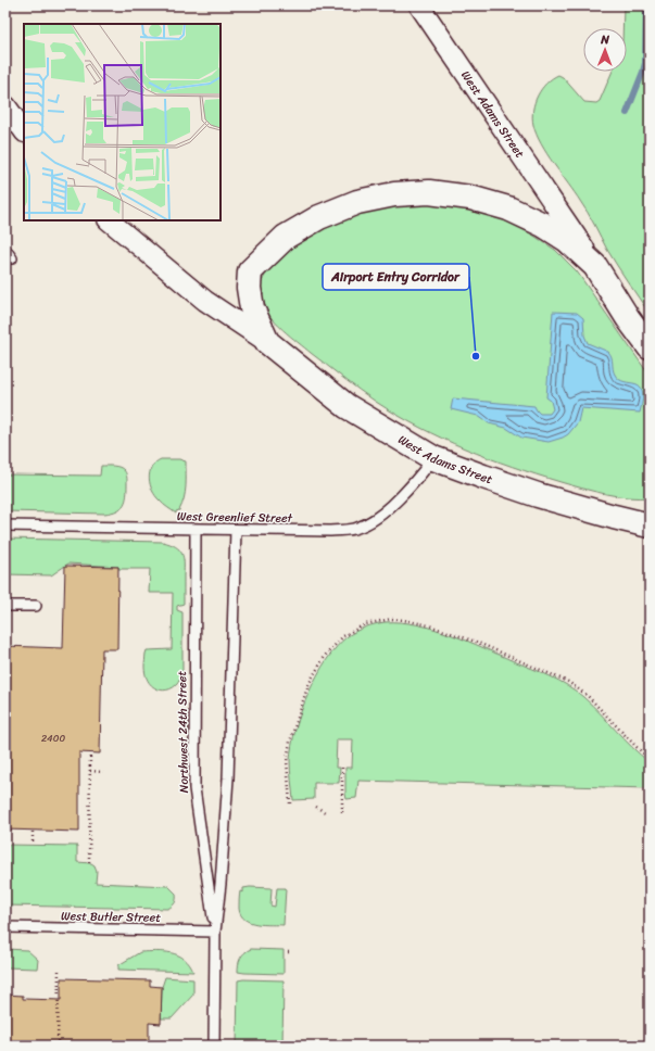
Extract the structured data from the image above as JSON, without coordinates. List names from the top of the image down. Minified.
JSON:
{"streets":{"main road":["West Adams Street"],"lane":["West Greenlief Street","Northwest 24th Street","West Butler Street"]},"crossings":[["West Adams Street","West Greenlief Street"],["West Greenlief Street","Northwest 24th Street"],["Northwest 24th Street","West Butler Street"]],"places":["Airport Entry Corridor"],"house_numbers":["2400"],"north":"top"}
